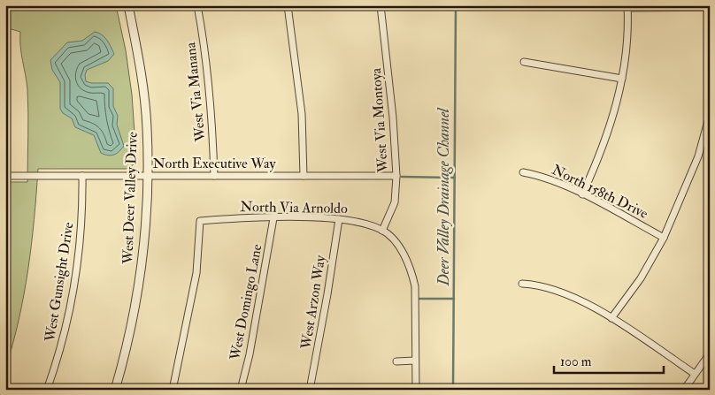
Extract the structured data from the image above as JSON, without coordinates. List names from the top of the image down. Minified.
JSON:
{"streets":{"street":["West Via Manana","West Via Montoya","North Executive Way","North 158th Drive","West Deer Valley Drive","North Via Arnoldo","West Gunsight Drive","West Domingo Lane","West Arzon Way"]},"crossings":[["West Via Manana","North Executive Way"],["West Via Montoya","North Executive Way"],["West Via Montoya","North Via Arnoldo"],["North Executive Way","West Deer Valley Drive"],["North Executive Way","West Gunsight Drive"],["North Via Arnoldo","West Domingo Lane"],["North Via Arnoldo","West Arzon Way"]],"water":["Deer Valley Drainage Channel"],"scale_bar":"100 m"}
